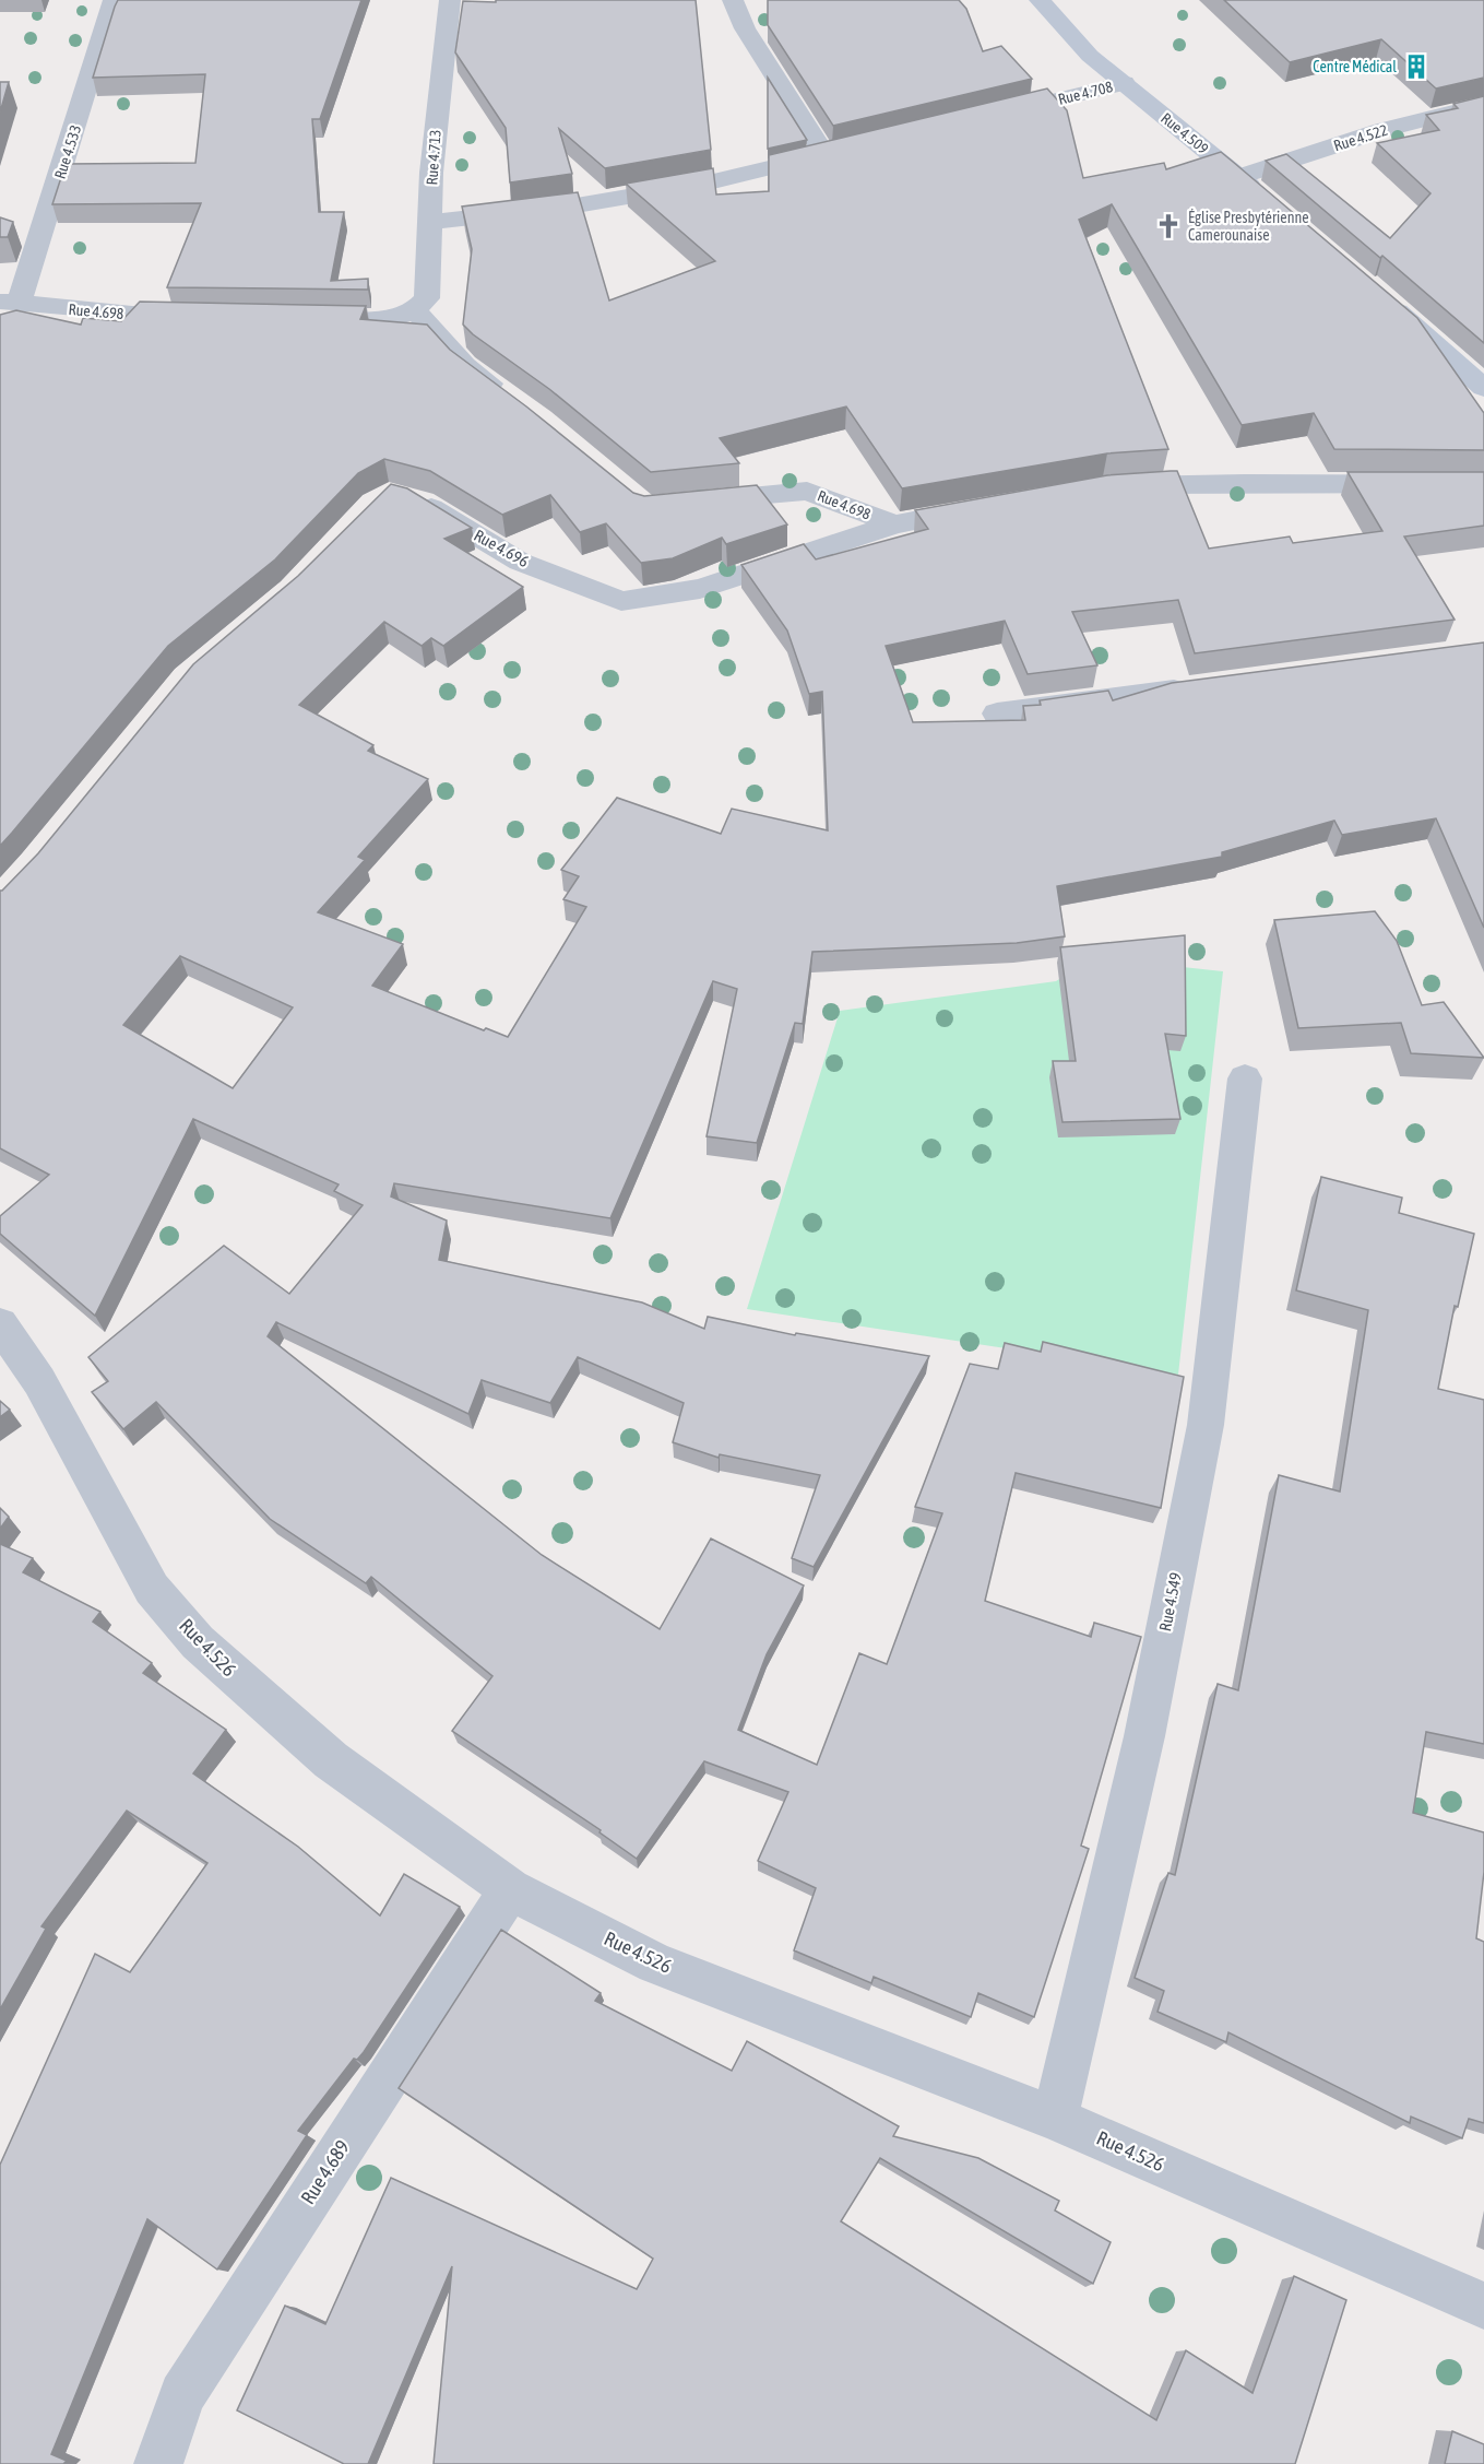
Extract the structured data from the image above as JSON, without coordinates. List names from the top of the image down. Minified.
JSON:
{"streets":{"street":["Rue 4.708","Rue 4.509","Rue 4.522","Rue 4.533","Rue 4.713","Rue 4.698","Rue 4.696","Rue 4.549","Rue 4.526","Rue 4.689"]},"crossings":[["Rue 4.708","Rue 4.509"],["Rue 4.509","Rue 4.522"],["Rue 4.533","Rue 4.698"],["Rue 4.698","Rue 4.696"],["Rue 4.549","Rue 4.526"],["Rue 4.526","Rue 4.689"]],"places":{"building":["Centre Médical"],"church":["Église Presbytérienne Camerounaise"]}}
